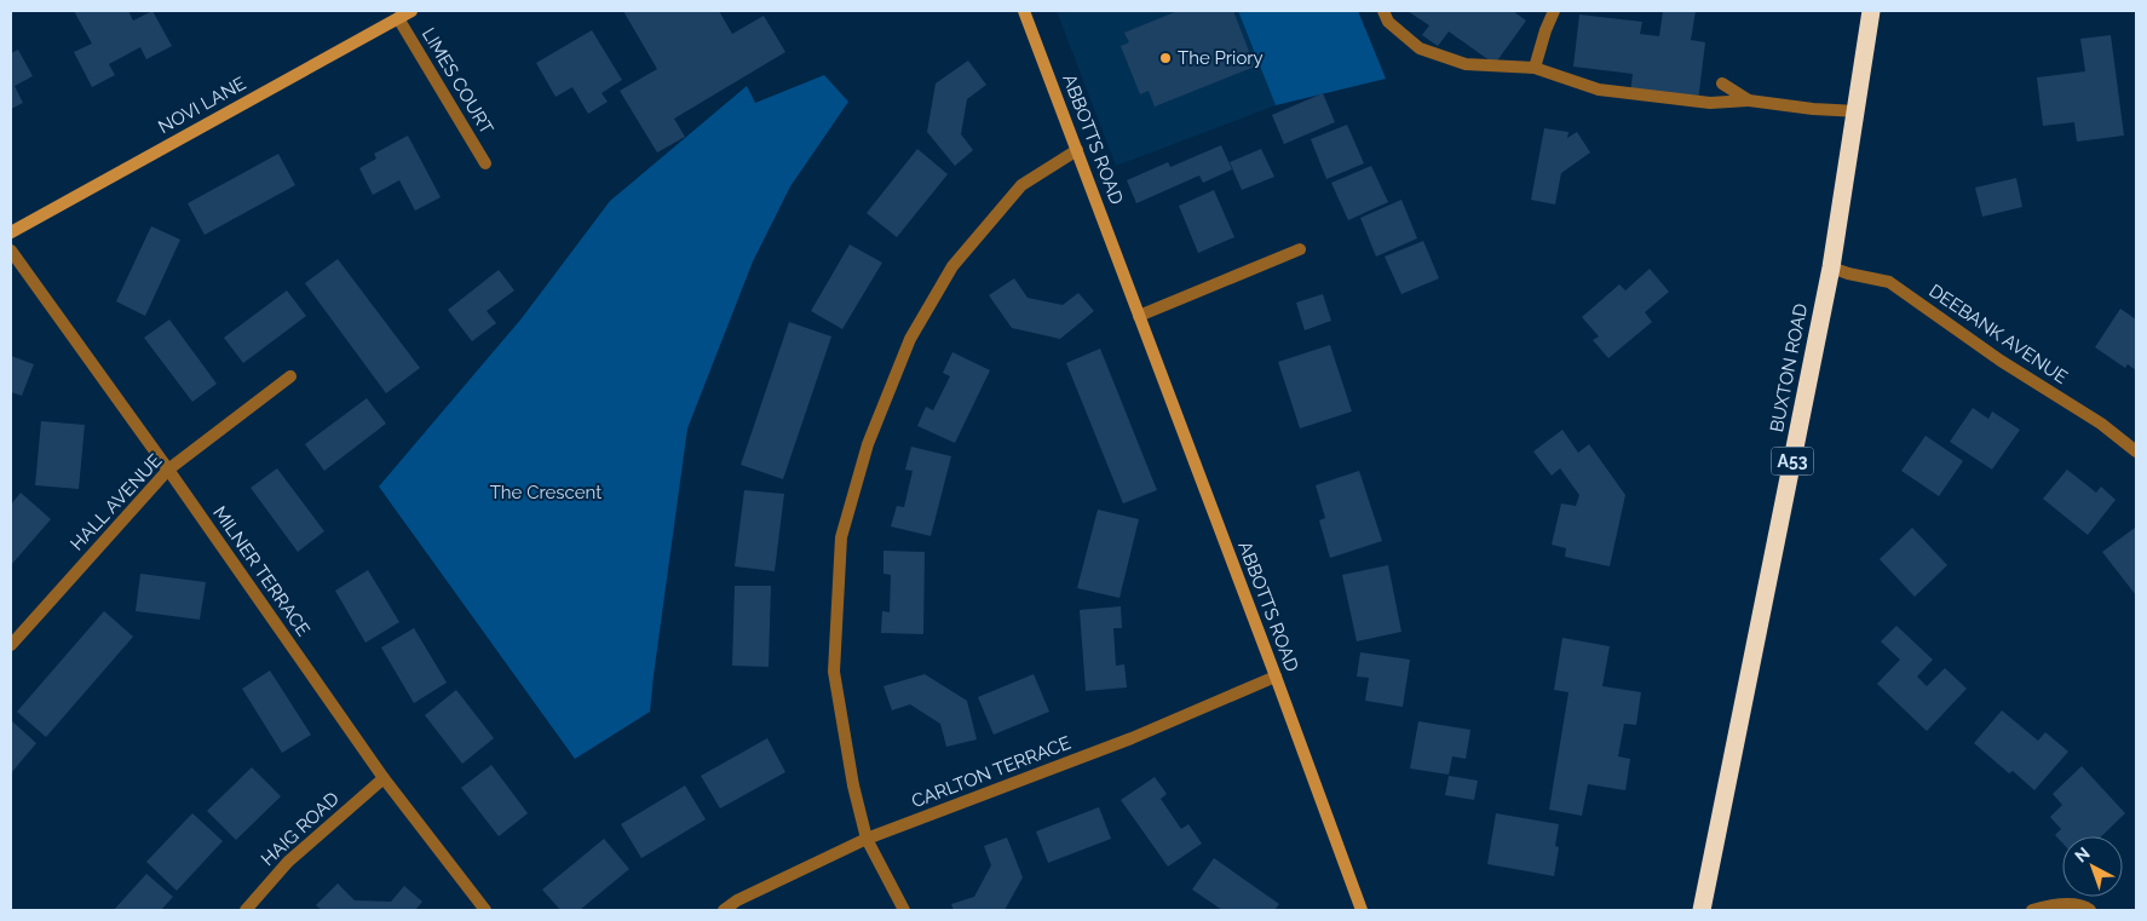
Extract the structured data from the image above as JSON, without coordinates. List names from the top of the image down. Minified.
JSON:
{"streets":{"highway":["BUXTON ROAD","A53"],"street":["LIMES COURT","NOVI LANE","ABBOTTS ROAD","DEEBANK AVENUE","HALL AVENUE","MILNER TERRACE","CARLTON TERRACE","HAIG ROAD"]},"crossings":[["LIMES COURT","NOVI LANE"],["ABBOTTS ROAD","CARLTON TERRACE"],["DEEBANK AVENUE","BUXTON ROAD"],["HALL AVENUE","MILNER TERRACE"],["MILNER TERRACE","HAIG ROAD"]],"parks":["The Crescent"],"places":["The Priory"],"north":"top left"}
